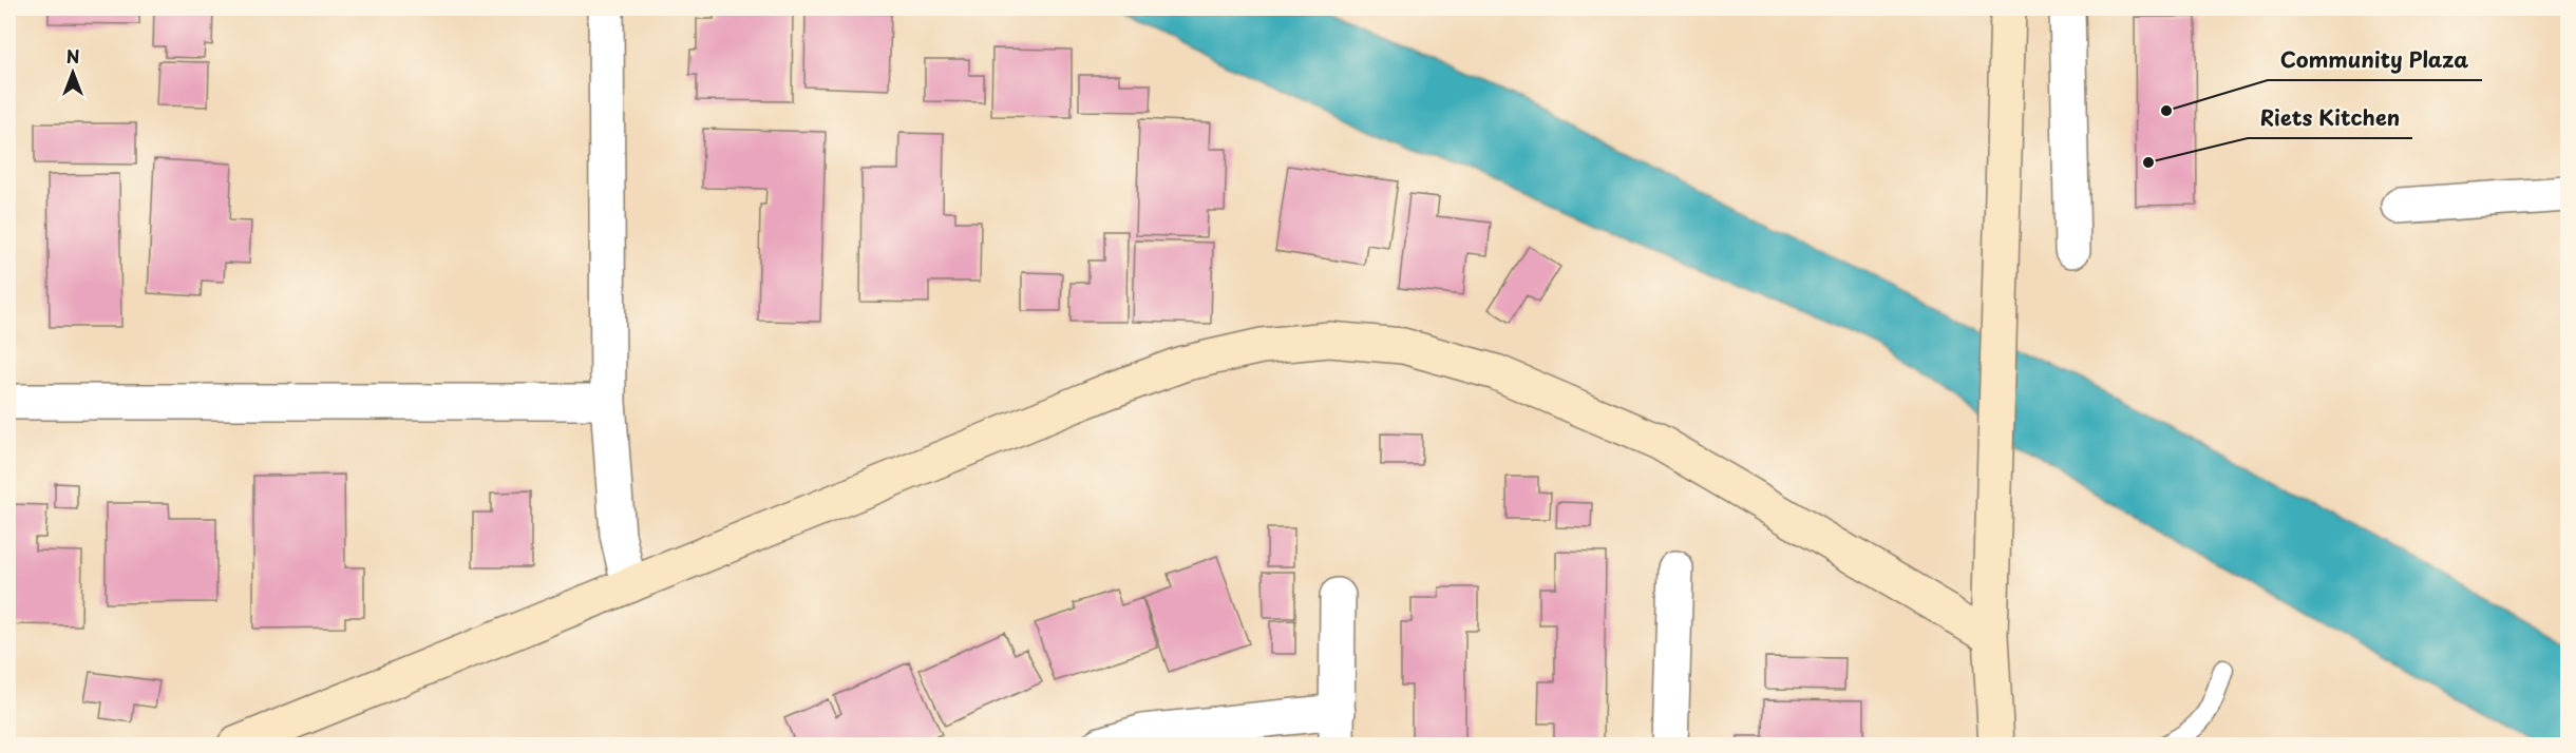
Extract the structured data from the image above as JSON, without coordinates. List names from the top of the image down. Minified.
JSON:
{"places":["Community Plaza","Riets Kitchen"],"north":"top"}
